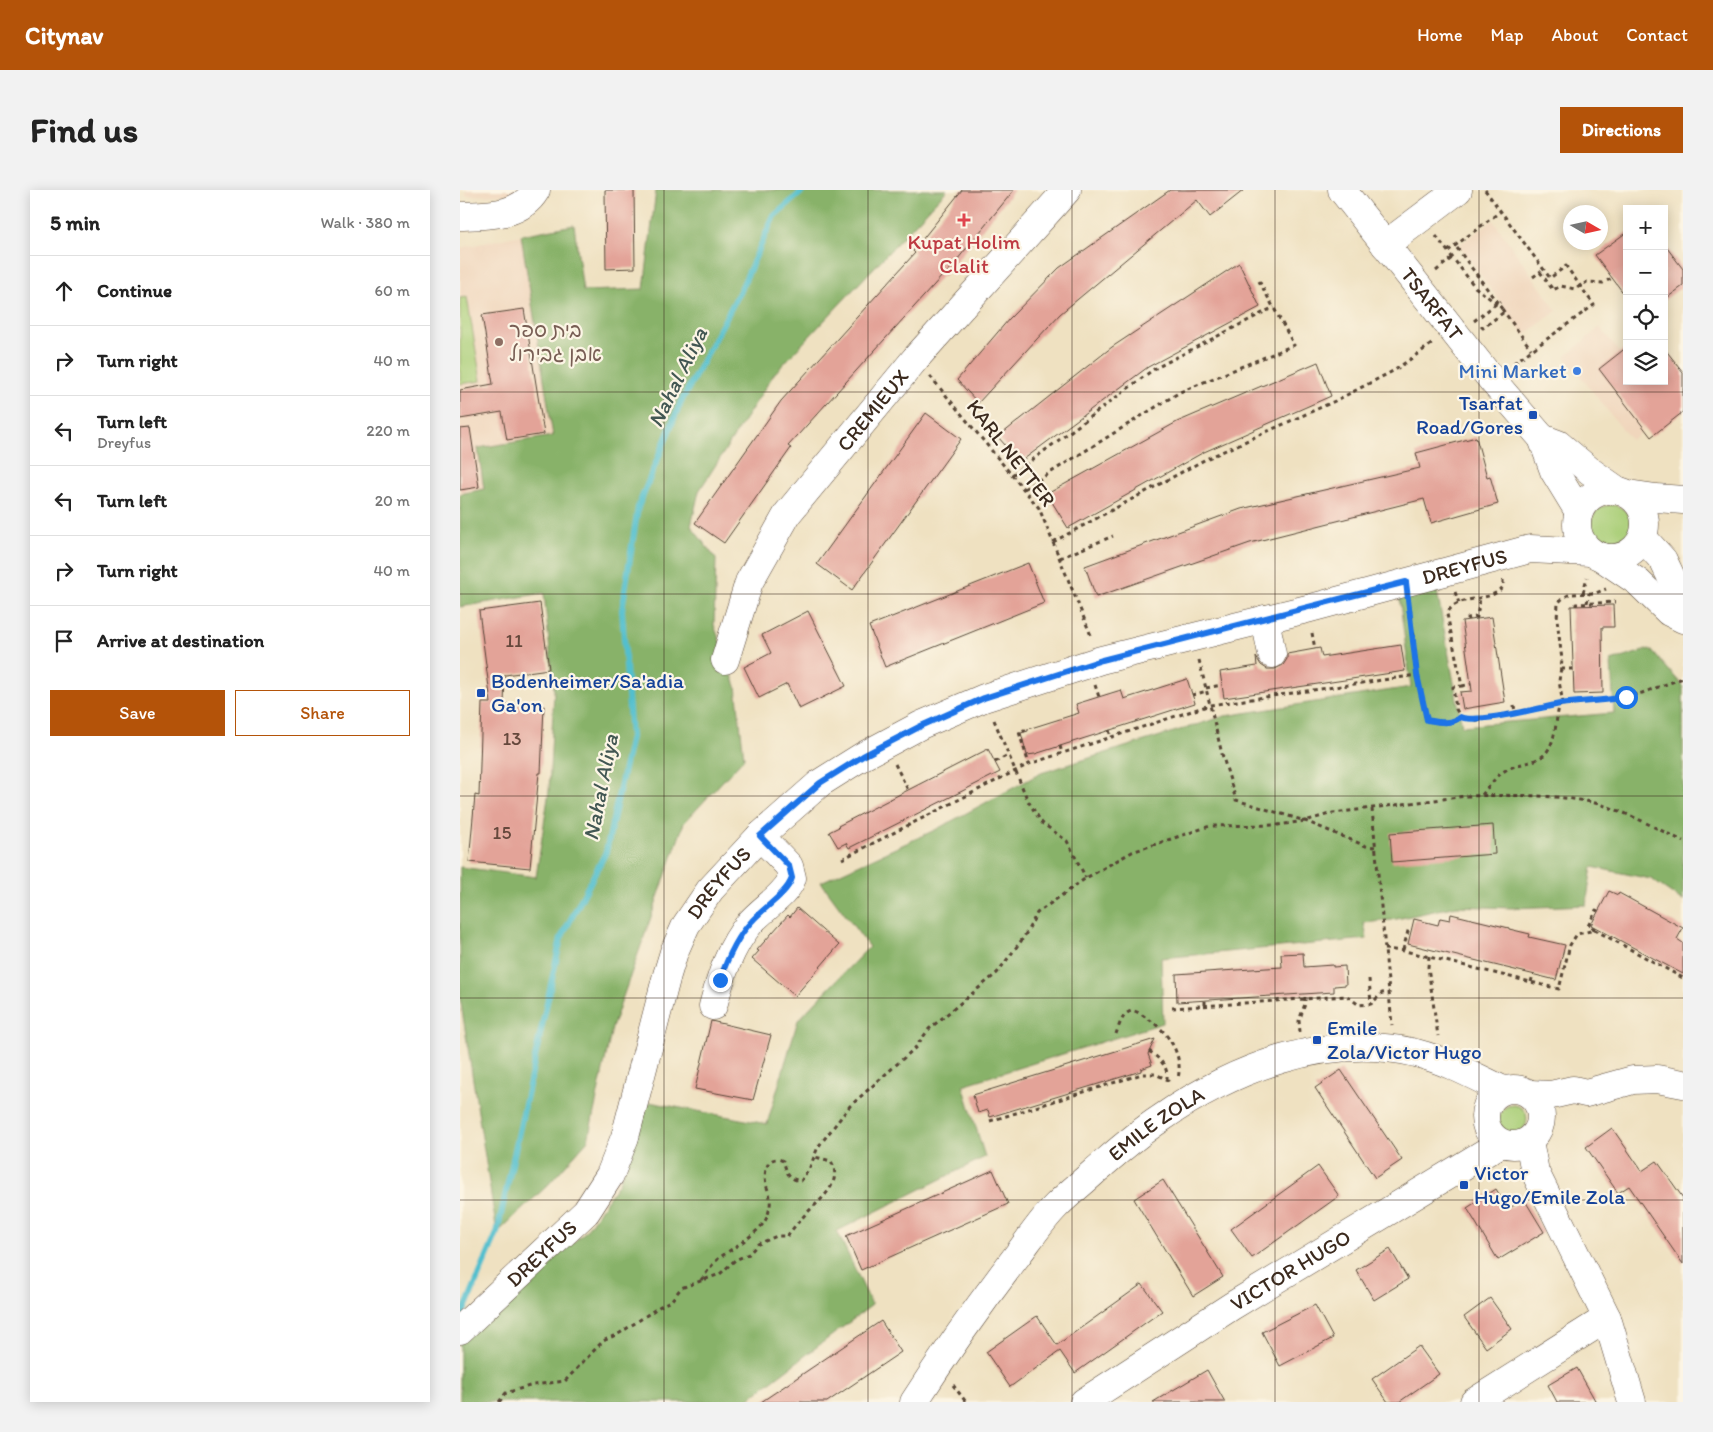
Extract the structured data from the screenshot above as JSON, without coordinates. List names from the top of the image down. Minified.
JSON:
{"streets":{"street":["TSARFAT","CREMIEUX","DREYFUS","EMILE ZOLA","VICTOR HUGO"],"path":["KARL NETTER"]},"crossings":[["TSARFAT","DREYFUS"],["CREMIEUX","KARL NETTER"],["EMILE ZOLA","VICTOR HUGO"]],"water":["Nahal Aliya"],"places":{"health":["Kupat Holim Clalit"],"other":["בית ספר אבן גבירול","Mini Market"],"transit":["Tsarfat Road/Gores","Bodenheimer/Sa'adia Ga'on","Emile Zola/Victor Hugo","Victor Hugo/Emile Zola"]},"house_numbers":["11","13","15"],"north":"right","page":{"header":"Citynav","nav":["Home","Map","About","Contact"],"buttons":["Directions",["Save","Share"]],"title":"Find us","heading":["5 min","Walk · 380 m"],"map_buttons":["+","−"],"list":[["Continue","60 m"],["Turn right","40 m"],["Turn left","Dreyfus","220 m"],["Turn left","20 m"],["Turn right","40 m"],"Arrive at destination"]}}
